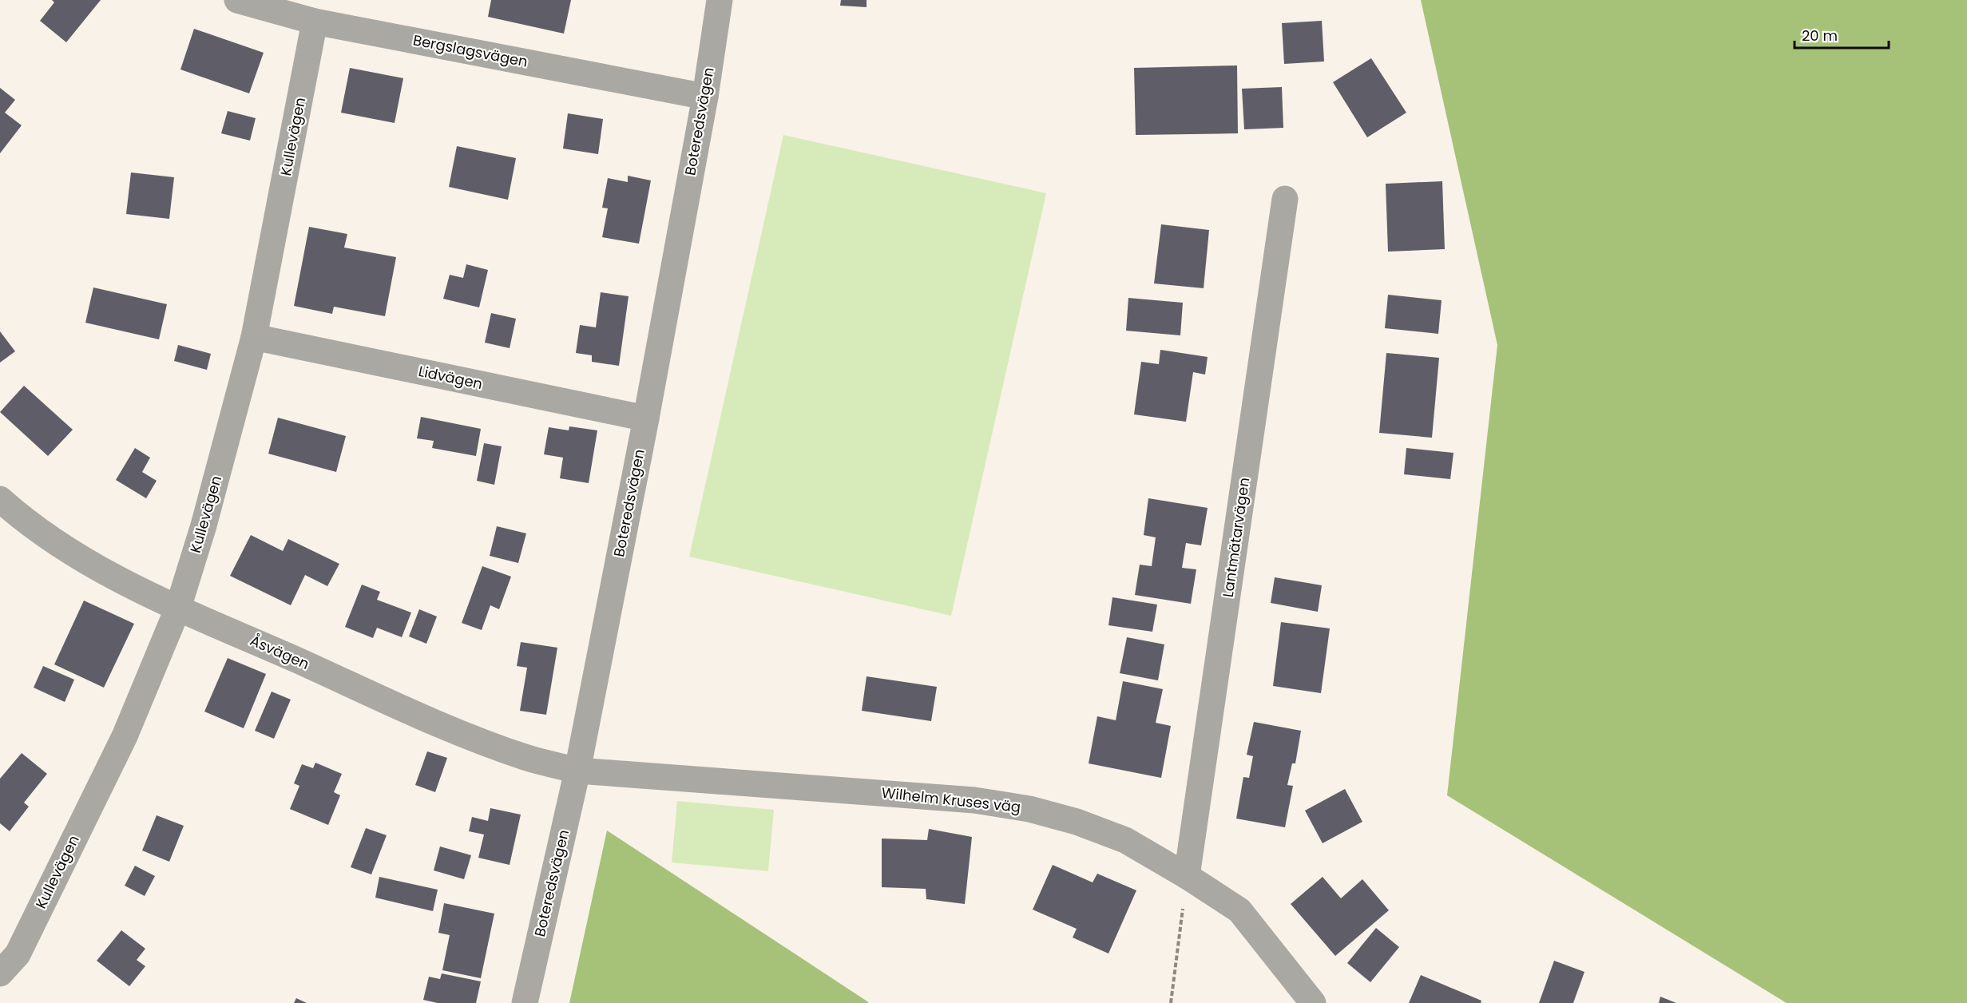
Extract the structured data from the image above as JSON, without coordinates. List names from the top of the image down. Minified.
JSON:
{"streets":{"street":["Bergslagsvägen","Boteredsvägen","Kullevägen","Lidvägen","Lantmätarvägen","Åsvägen","Wilhelm Kruses väg"]},"crossings":[["Bergslagsvägen","Boteredsvägen"],["Bergslagsvägen","Kullevägen"],["Boteredsvägen","Lidvägen"],["Boteredsvägen","Åsvägen"],["Boteredsvägen","Wilhelm Kruses väg"],["Kullevägen","Lidvägen"],["Kullevägen","Åsvägen"],["Lantmätarvägen","Wilhelm Kruses väg"],["Åsvägen","Wilhelm Kruses väg"]],"scale_bar":"20 m"}
